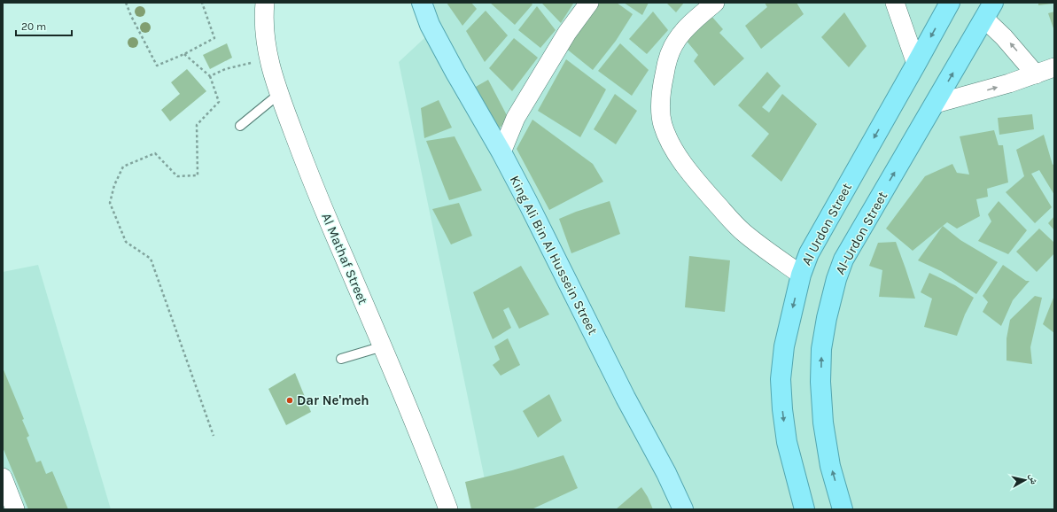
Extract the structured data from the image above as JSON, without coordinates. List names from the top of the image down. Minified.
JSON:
{"streets":{"highway":["Al Urdon Street","Al-Urdon Street"],"main road":["King Ali Bin Al Hussein Street"],"street":["Al Mathaf Street"]},"one_way":["Al Urdon Street","Al-Urdon Street"],"places":["Dar Ne'meh"],"scale_bar":"20 m","north":"right"}
